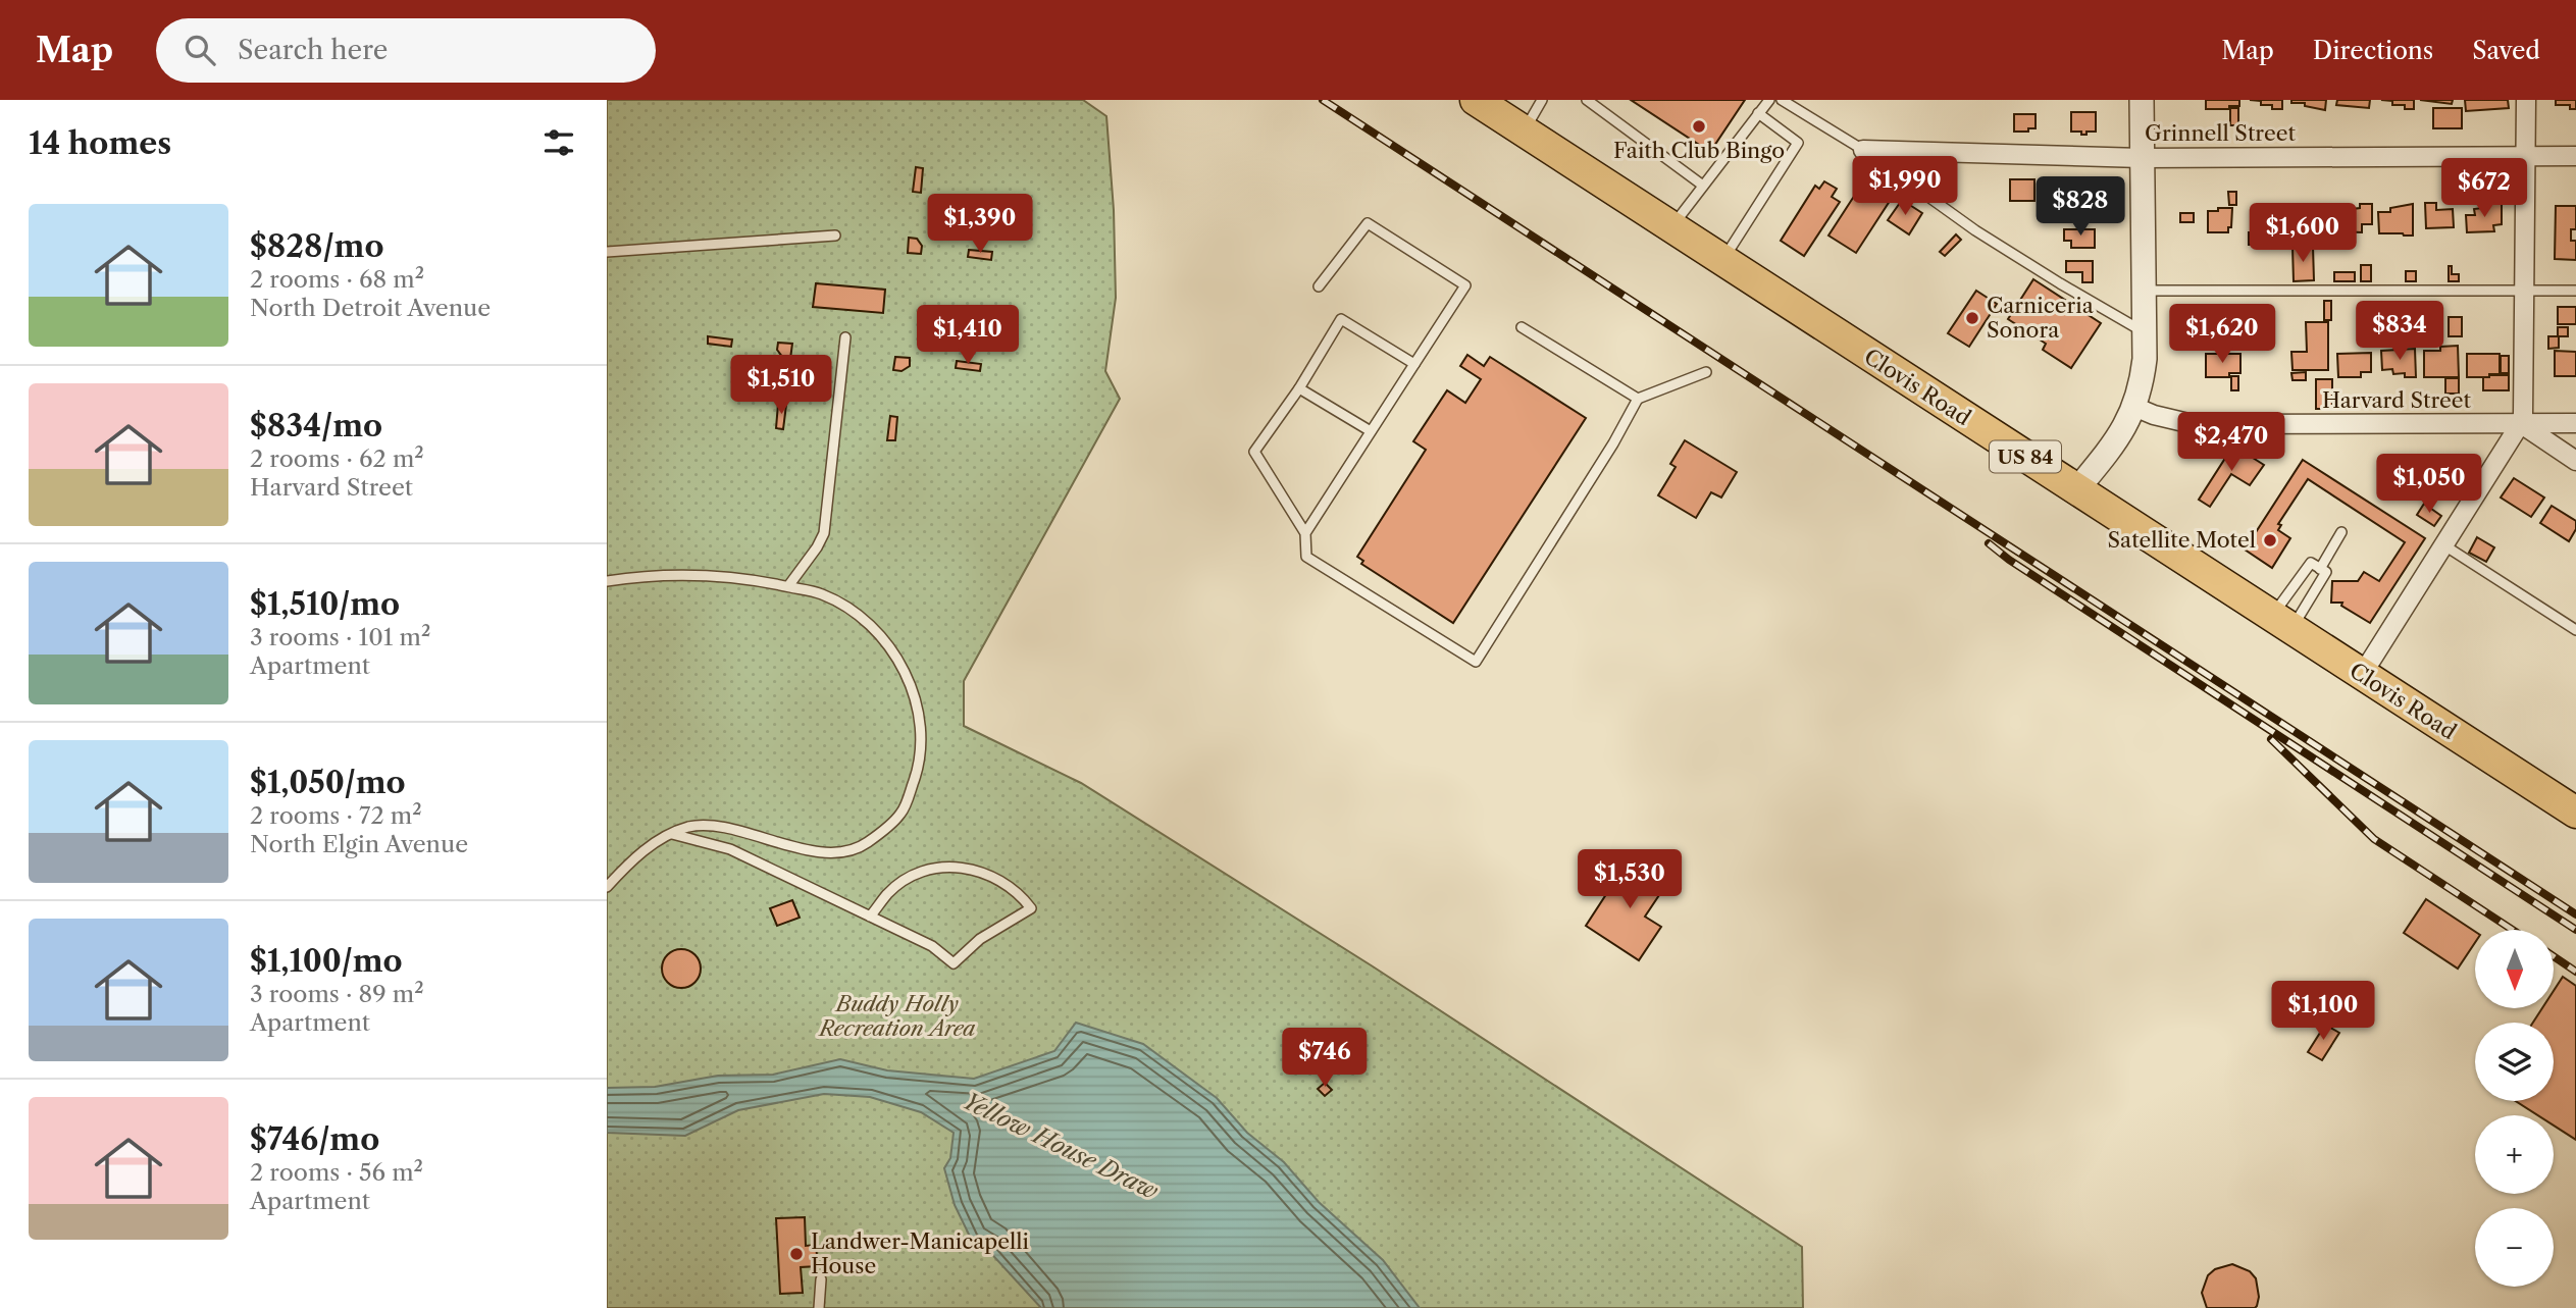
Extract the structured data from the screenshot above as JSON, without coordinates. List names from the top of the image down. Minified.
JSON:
{"streets":{"highway":["Clovis Road","US 84"],"street":["Grinnell Street","Harvard Street"]},"water":["Yellow House Draw"],"parks":["Buddy Holly Recreation Area"],"places":["Faith Club Bingo","Carniceria Sonora","Satellite Motel","Landwer-Manicapelli House"],"north":"bottom","page":{"header":"Map","search":"Search here","nav":["Map","Directions","Saved"],"heading":"14 homes","price":["$1,990","$672","$828","$1,390","$1,600","$834","$1,620","$1,410","$1,510","$2,470","$1,050","$1,530","$1,100","$746"],"list":[{"name":"$828/mo","note":"2 rooms · 68 m² · North Detroit Avenue"},{"name":"$834/mo","note":"2 rooms · 62 m² · Harvard Street"},{"name":"$1,510/mo","note":"3 rooms · 101 m² · Apartment"},{"name":"$1,050/mo","note":"2 rooms · 72 m² · North Elgin Avenue"},{"name":"$1,100/mo","note":"3 rooms · 89 m² · Apartment"},{"name":"$746/mo","note":"2 rooms · 56 m² · Apartment"}],"map_buttons":["+","−"]}}
